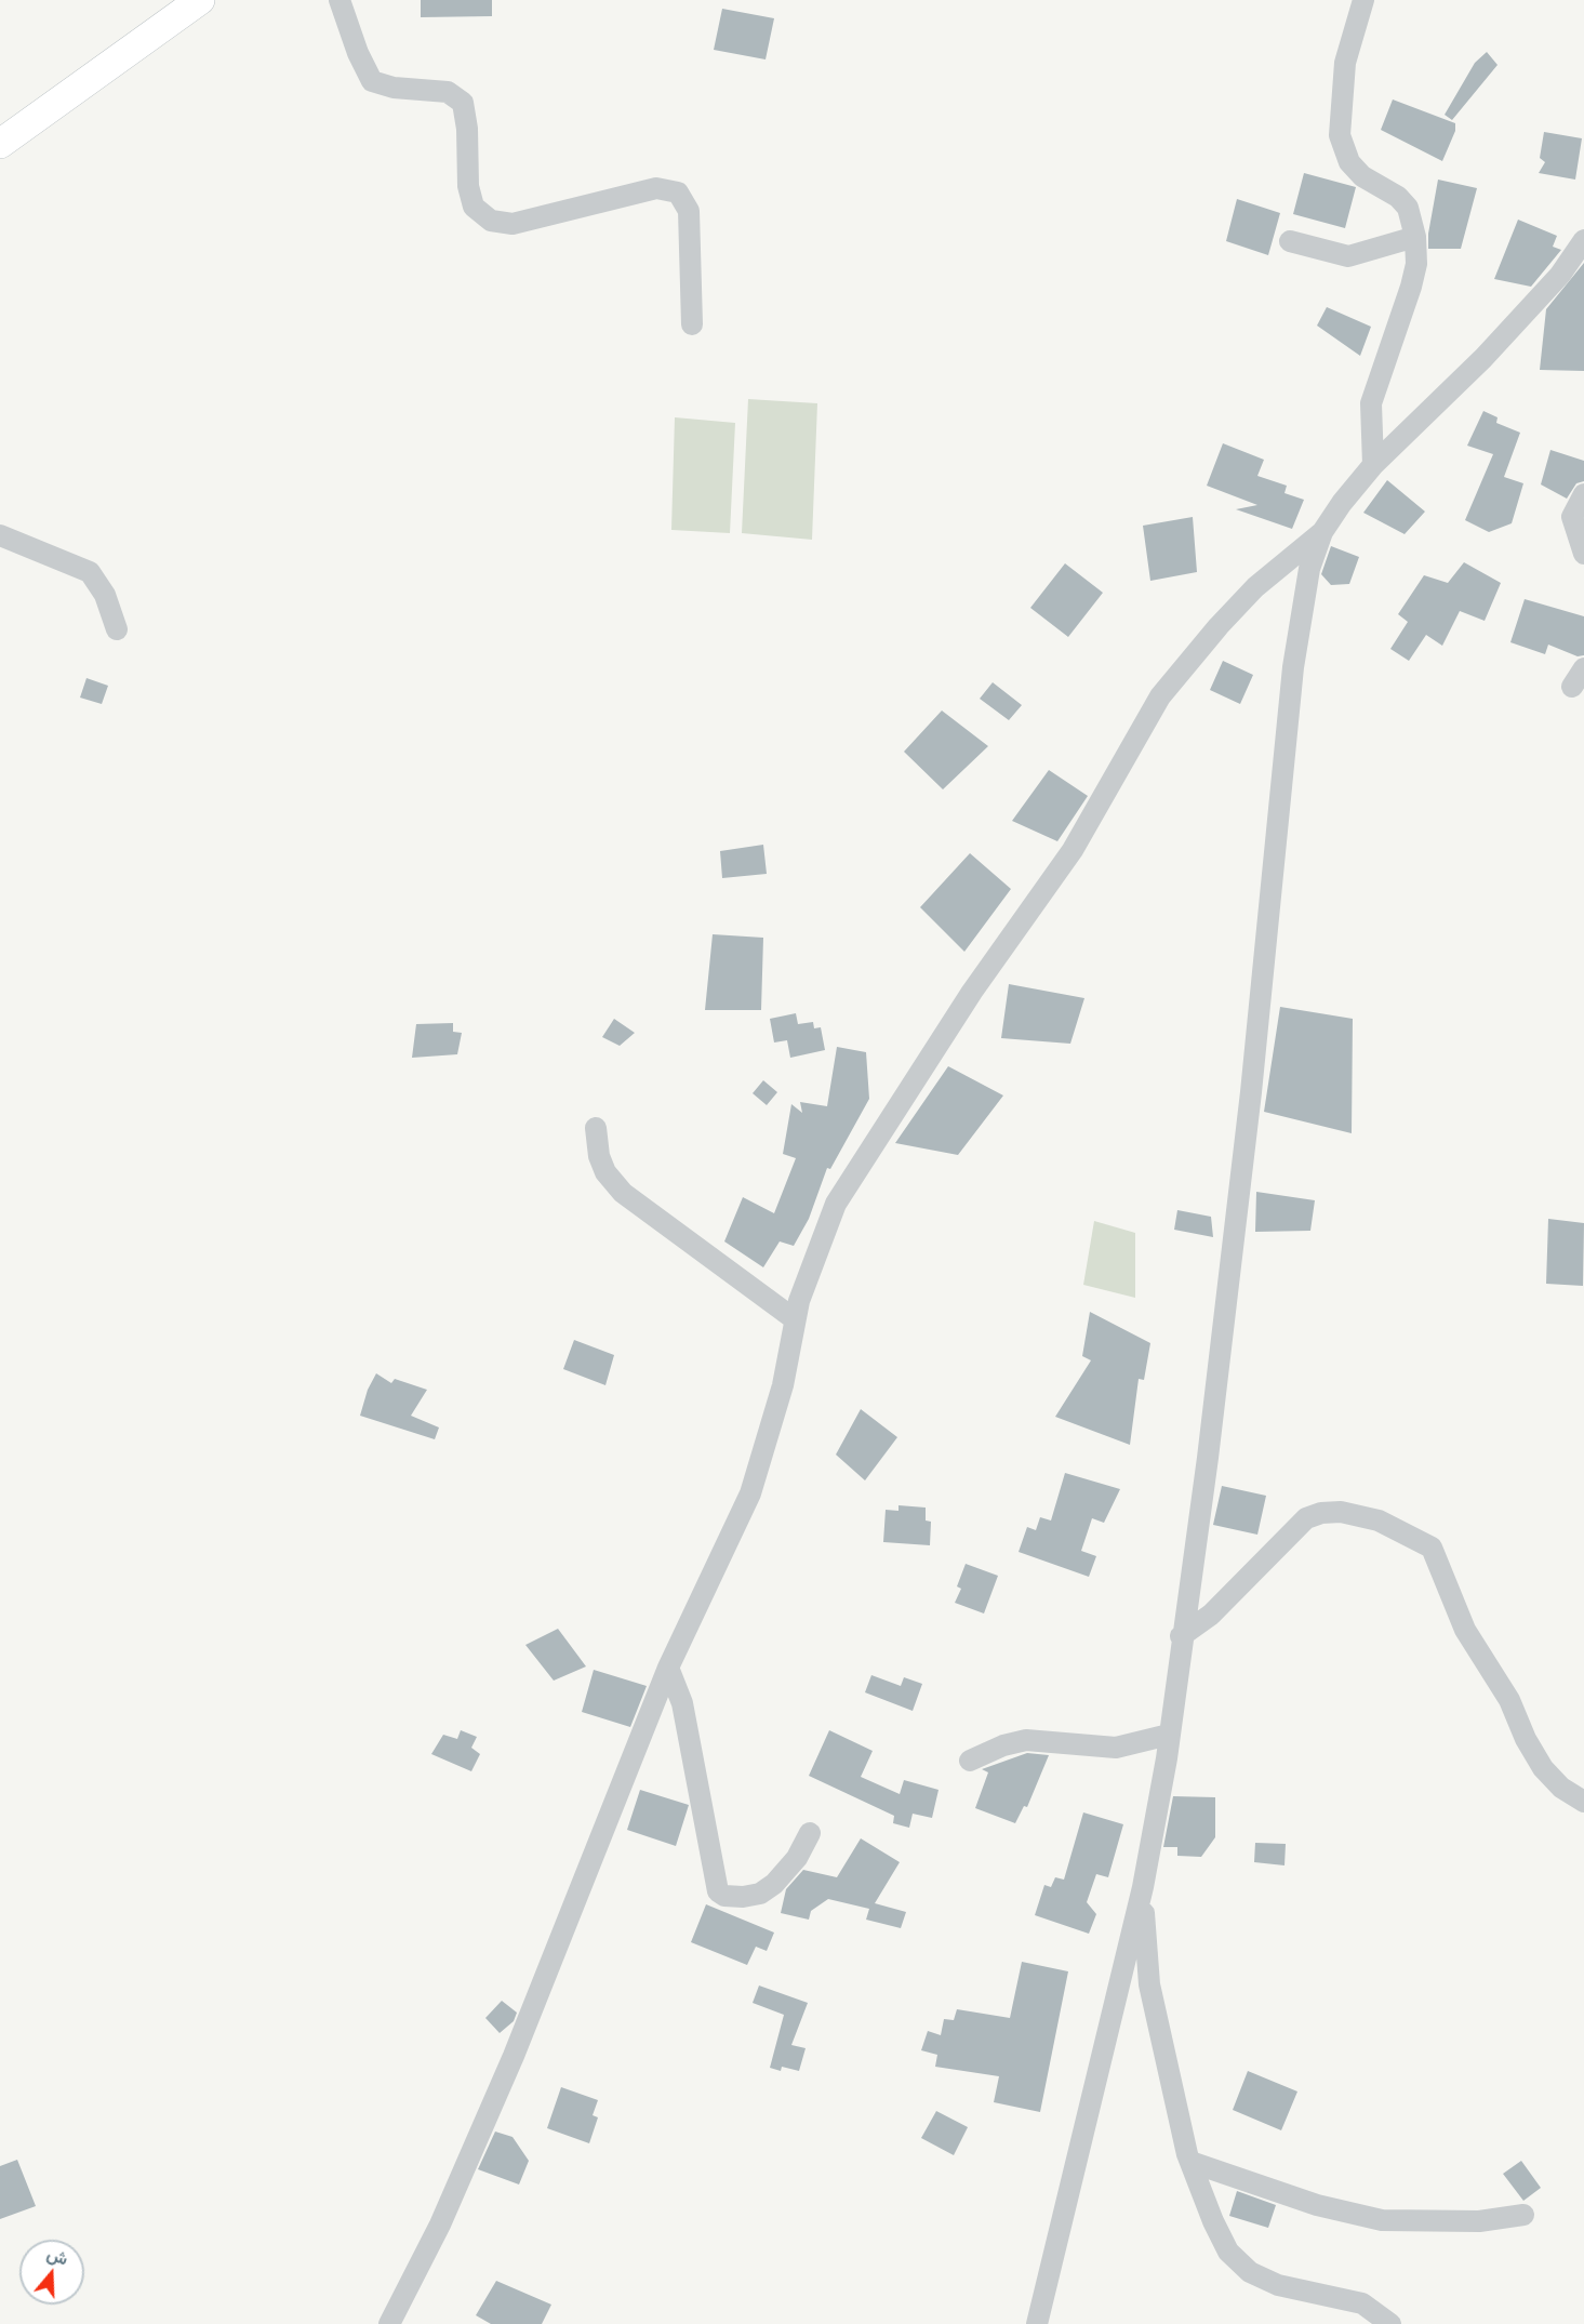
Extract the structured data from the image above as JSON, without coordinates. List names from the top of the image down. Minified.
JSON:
{"north":"top"}
